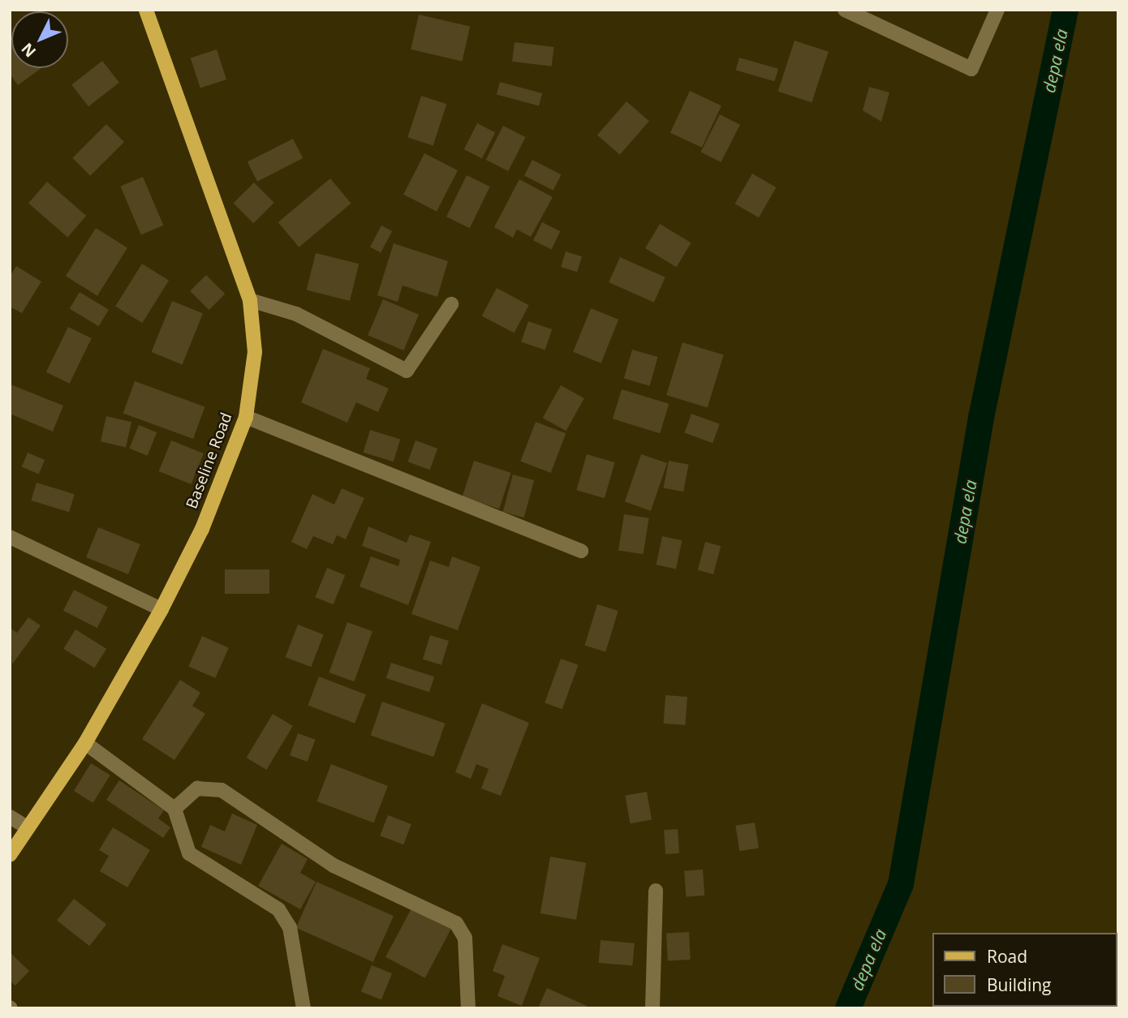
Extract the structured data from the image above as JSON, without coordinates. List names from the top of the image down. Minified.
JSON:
{"streets":{"main road":["Baseline Road"]},"water":["depa ela"],"legend":["Road","Building"],"north":"bottom left"}
